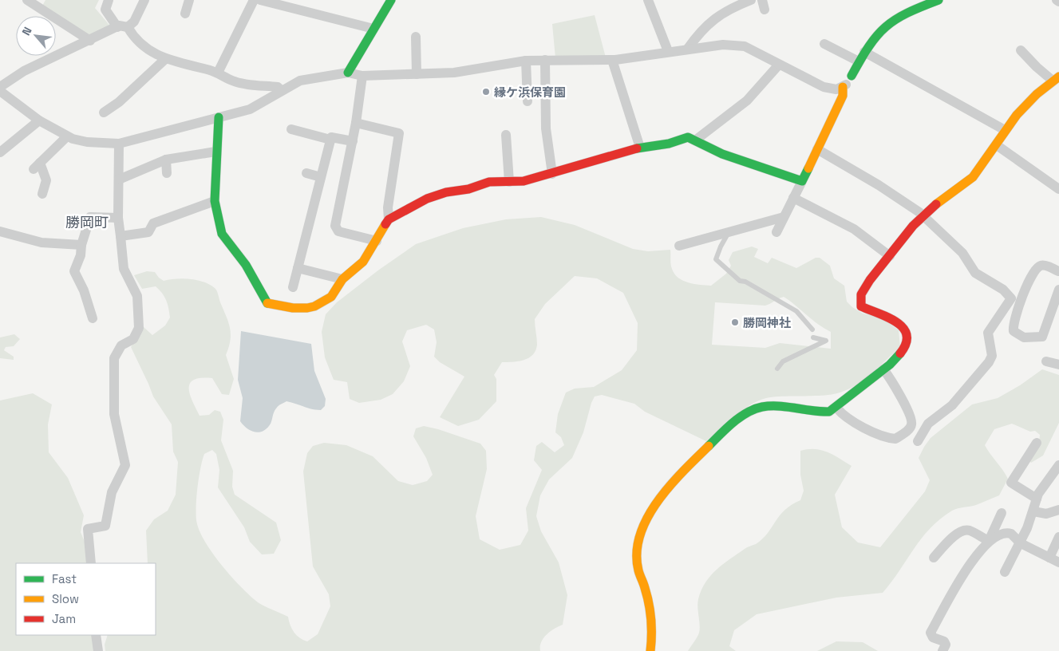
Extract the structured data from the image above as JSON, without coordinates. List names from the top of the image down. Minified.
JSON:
{"districts":["勝岡町"],"places":["縁ケ浜保育園","勝岡神社"],"legend":["Fast","Slow","Jam"],"north":"top left"}
